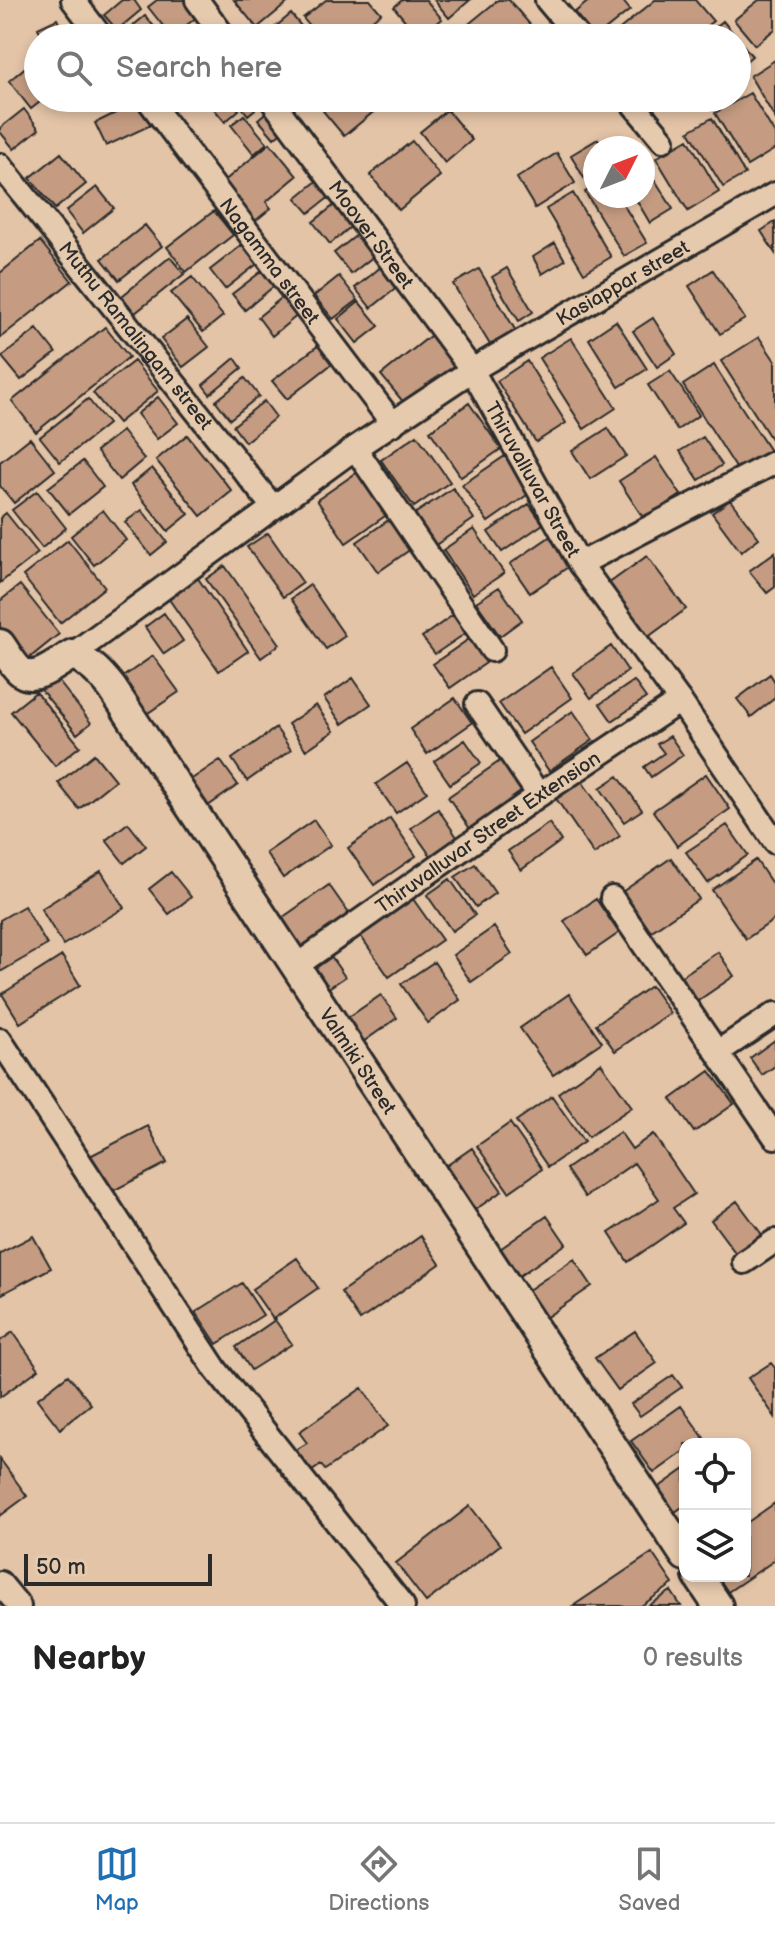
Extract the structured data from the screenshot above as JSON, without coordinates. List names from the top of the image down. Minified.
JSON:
{"streets":{"street":["Moover Street","Nagamma street","Kasiappar street","Muthu Ramalingam street","Thiruvalluvar Street","Thiruvalluvar Street Extension","Valmiki Street"]},"crossings":[["Moover Street","Kasiappar street"],["Moover Street","Thiruvalluvar Street"],["Nagamma street","Kasiappar street"],["Kasiappar street","Muthu Ramalingam street"],["Kasiappar street","Thiruvalluvar Street"],["Kasiappar street","Valmiki Street"],["Thiruvalluvar Street Extension","Valmiki Street"]],"scale_bar":"50 m","north":"top right","page":{"search":"Search here","scale":"50 m","heading":["Nearby","0 results"],"nav":["Map","Directions","Saved"]}}
